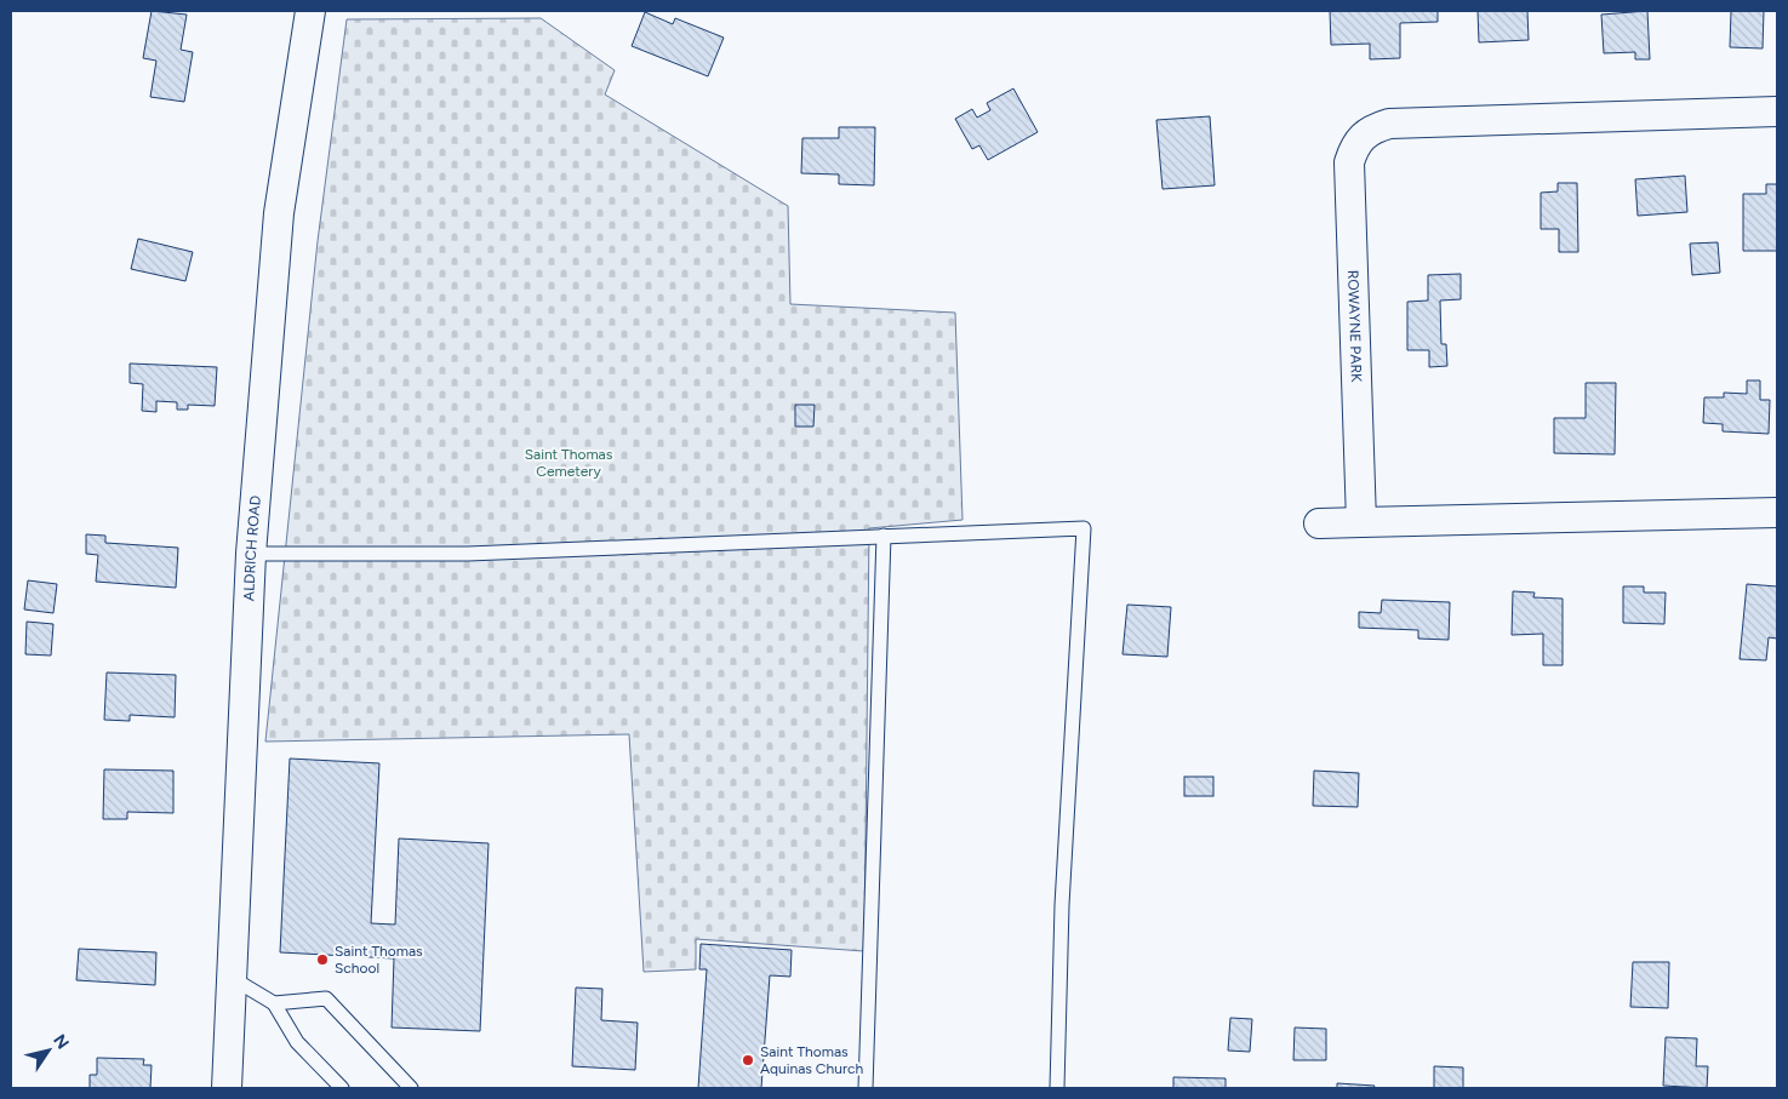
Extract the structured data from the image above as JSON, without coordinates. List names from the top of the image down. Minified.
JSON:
{"streets":{"street":["ROWAYNE PARK","ALDRICH ROAD"]},"parks":["Saint Thomas Cemetery"],"places":["Saint Thomas School","Saint Thomas Aquinas Church"],"north":"top right"}
